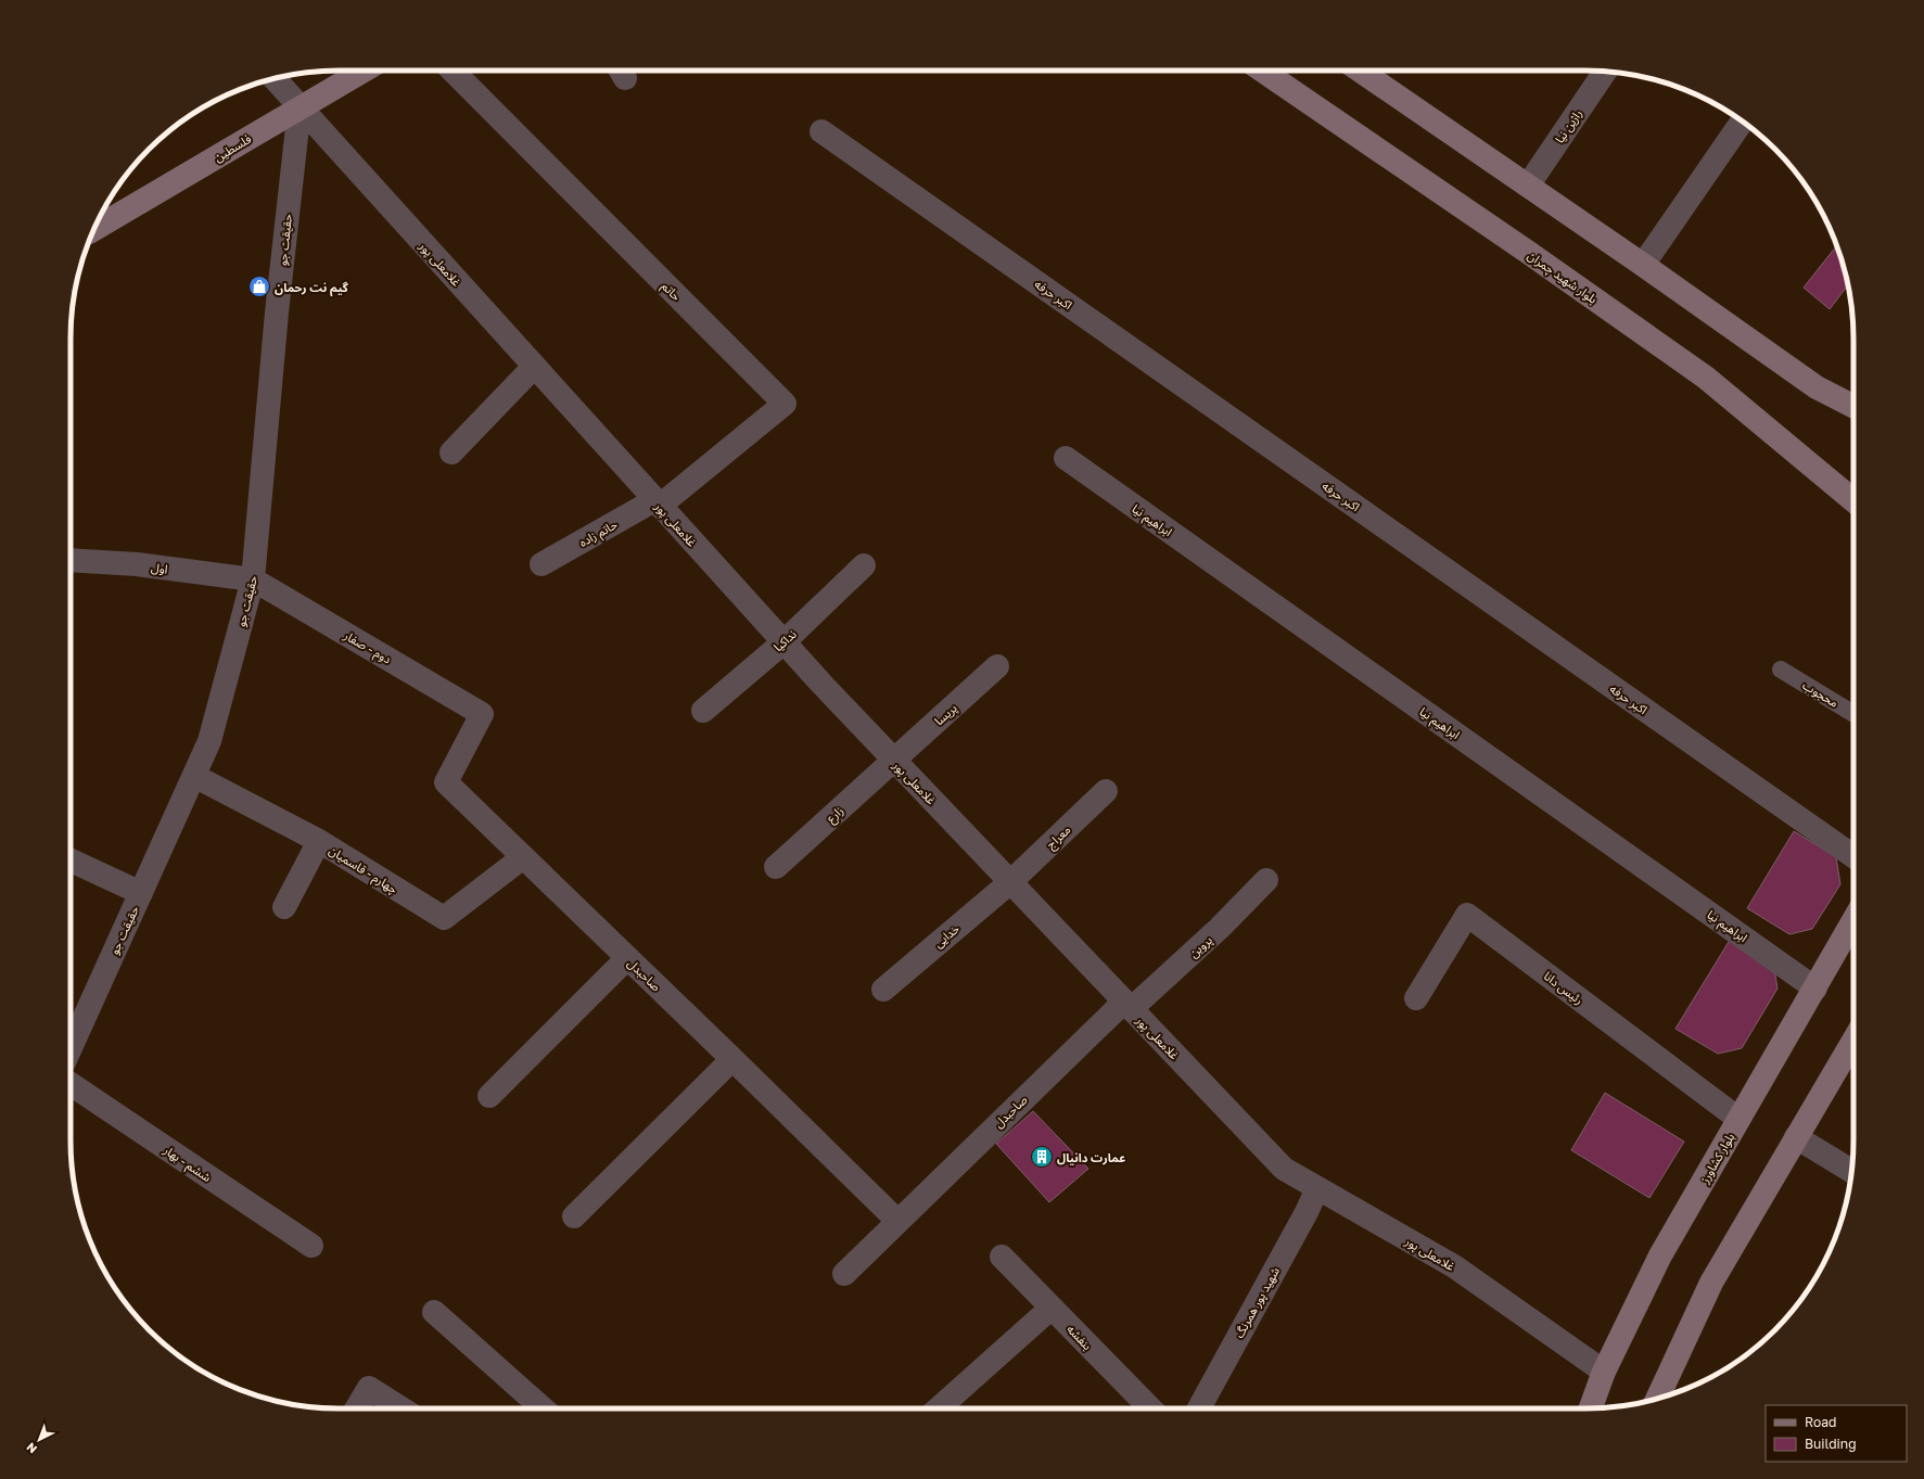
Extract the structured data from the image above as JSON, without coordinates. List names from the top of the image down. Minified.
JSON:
{"streets":{"main road":["فلسطین","بلوار شهید چمران","بلوار کشاورز"],"street":["راژین نیا","حقیقت جو","غلامعلی پور","حاتم","اکبر حرفه","ابراهیم نیا","حاتم زاده","اول","نداکیا","دوم - صفار","پریسا","زارع","معراج","چهارم - قاسمیان","خدایی","پروین","صاحبدل","رئیس دانا","ششم - بهار","شهید پور همرنگ","بنفشه"],"lane":["محجوب"]},"crossings":[["فلسطین","حقیقت جو"],["فلسطین","غلامعلی پور"],["حقیقت جو","غلامعلی پور"],["حقیقت جو","اول"],["حقیقت جو","دوم - صفار"],["حقیقت جو","چهارم - قاسمیان"],["غلامعلی پور","حاتم"],["غلامعلی پور","حاتم زاده"],["غلامعلی پور","نداکیا"],["غلامعلی پور","پریسا"],["غلامعلی پور","زارع"],["غلامعلی پور","معراج"],["غلامعلی پور","خدایی"],["غلامعلی پور","پروین"],["غلامعلی پور","صاحبدل"],["غلامعلی پور","بلوار کشاورز"],["غلامعلی پور","شهید پور همرنگ"],["حاتم","حاتم زاده"],["ابراهیم نیا","بلوار کشاورز"],["اول","دوم - صفار"],["دوم - صفار","صاحبدل"],["پریسا","زارع"],["معراج","خدایی"],["چهارم - قاسمیان","صاحبدل"],["پروین","صاحبدل"],["رئیس دانا","بلوار کشاورز"]],"places":{"shop":["گیم نت رحمان"],"building":["عمارت دانیال"]},"legend":["Road","Building"],"north":"bottom left"}
